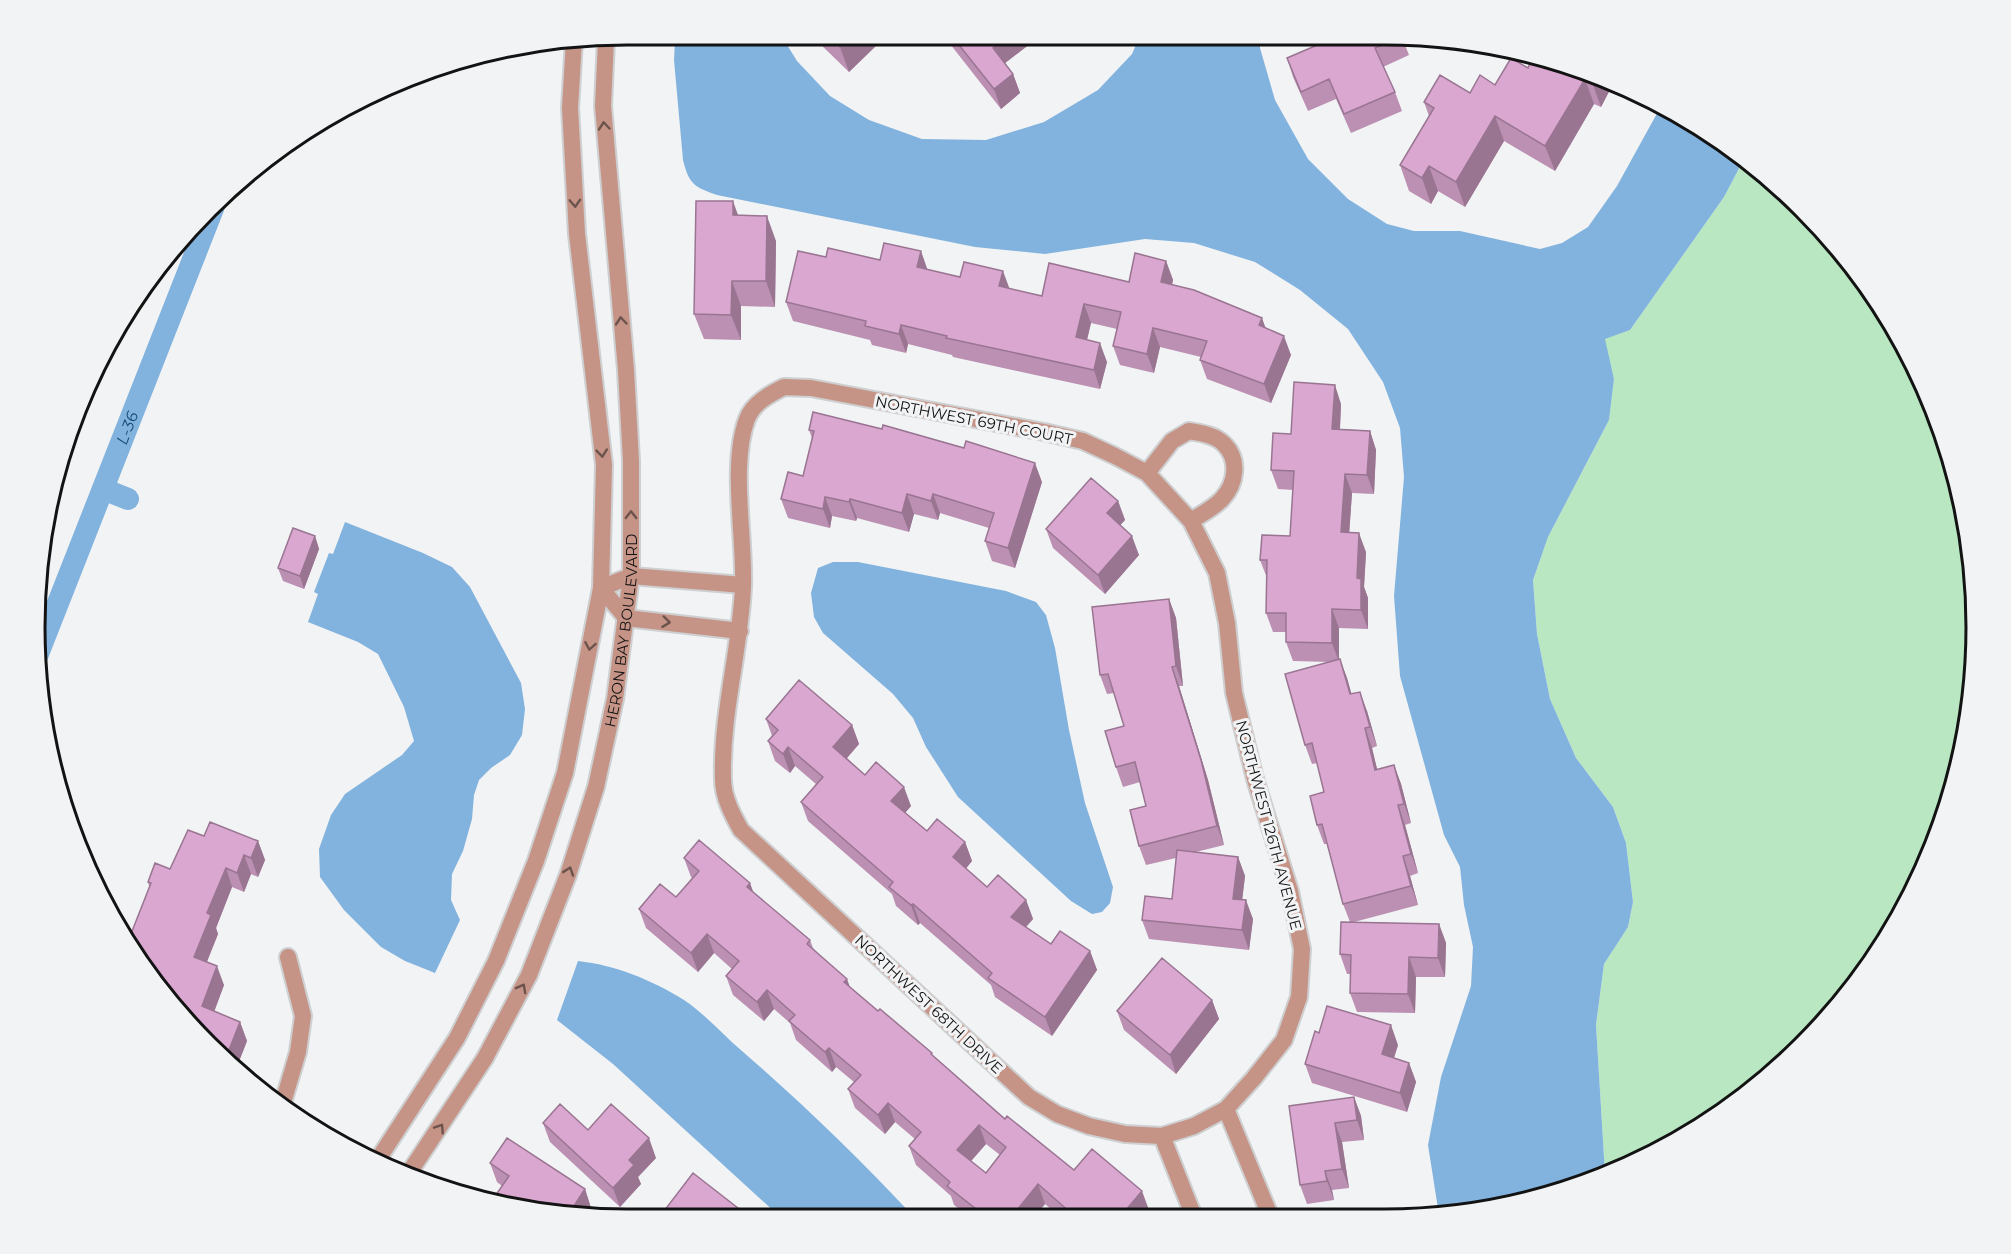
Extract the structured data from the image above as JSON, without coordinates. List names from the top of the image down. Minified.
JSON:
{"streets":{"street":["NORTHWEST 69TH COURT","HERON BAY BOULEVARD","NORTHWEST 126TH AVENUE","NORTHWEST 68TH DRIVE"]},"crossings":[["NORTHWEST 69TH COURT","NORTHWEST 126TH AVENUE"],["NORTHWEST 126TH AVENUE","NORTHWEST 68TH DRIVE"]],"water":["L-36"]}
